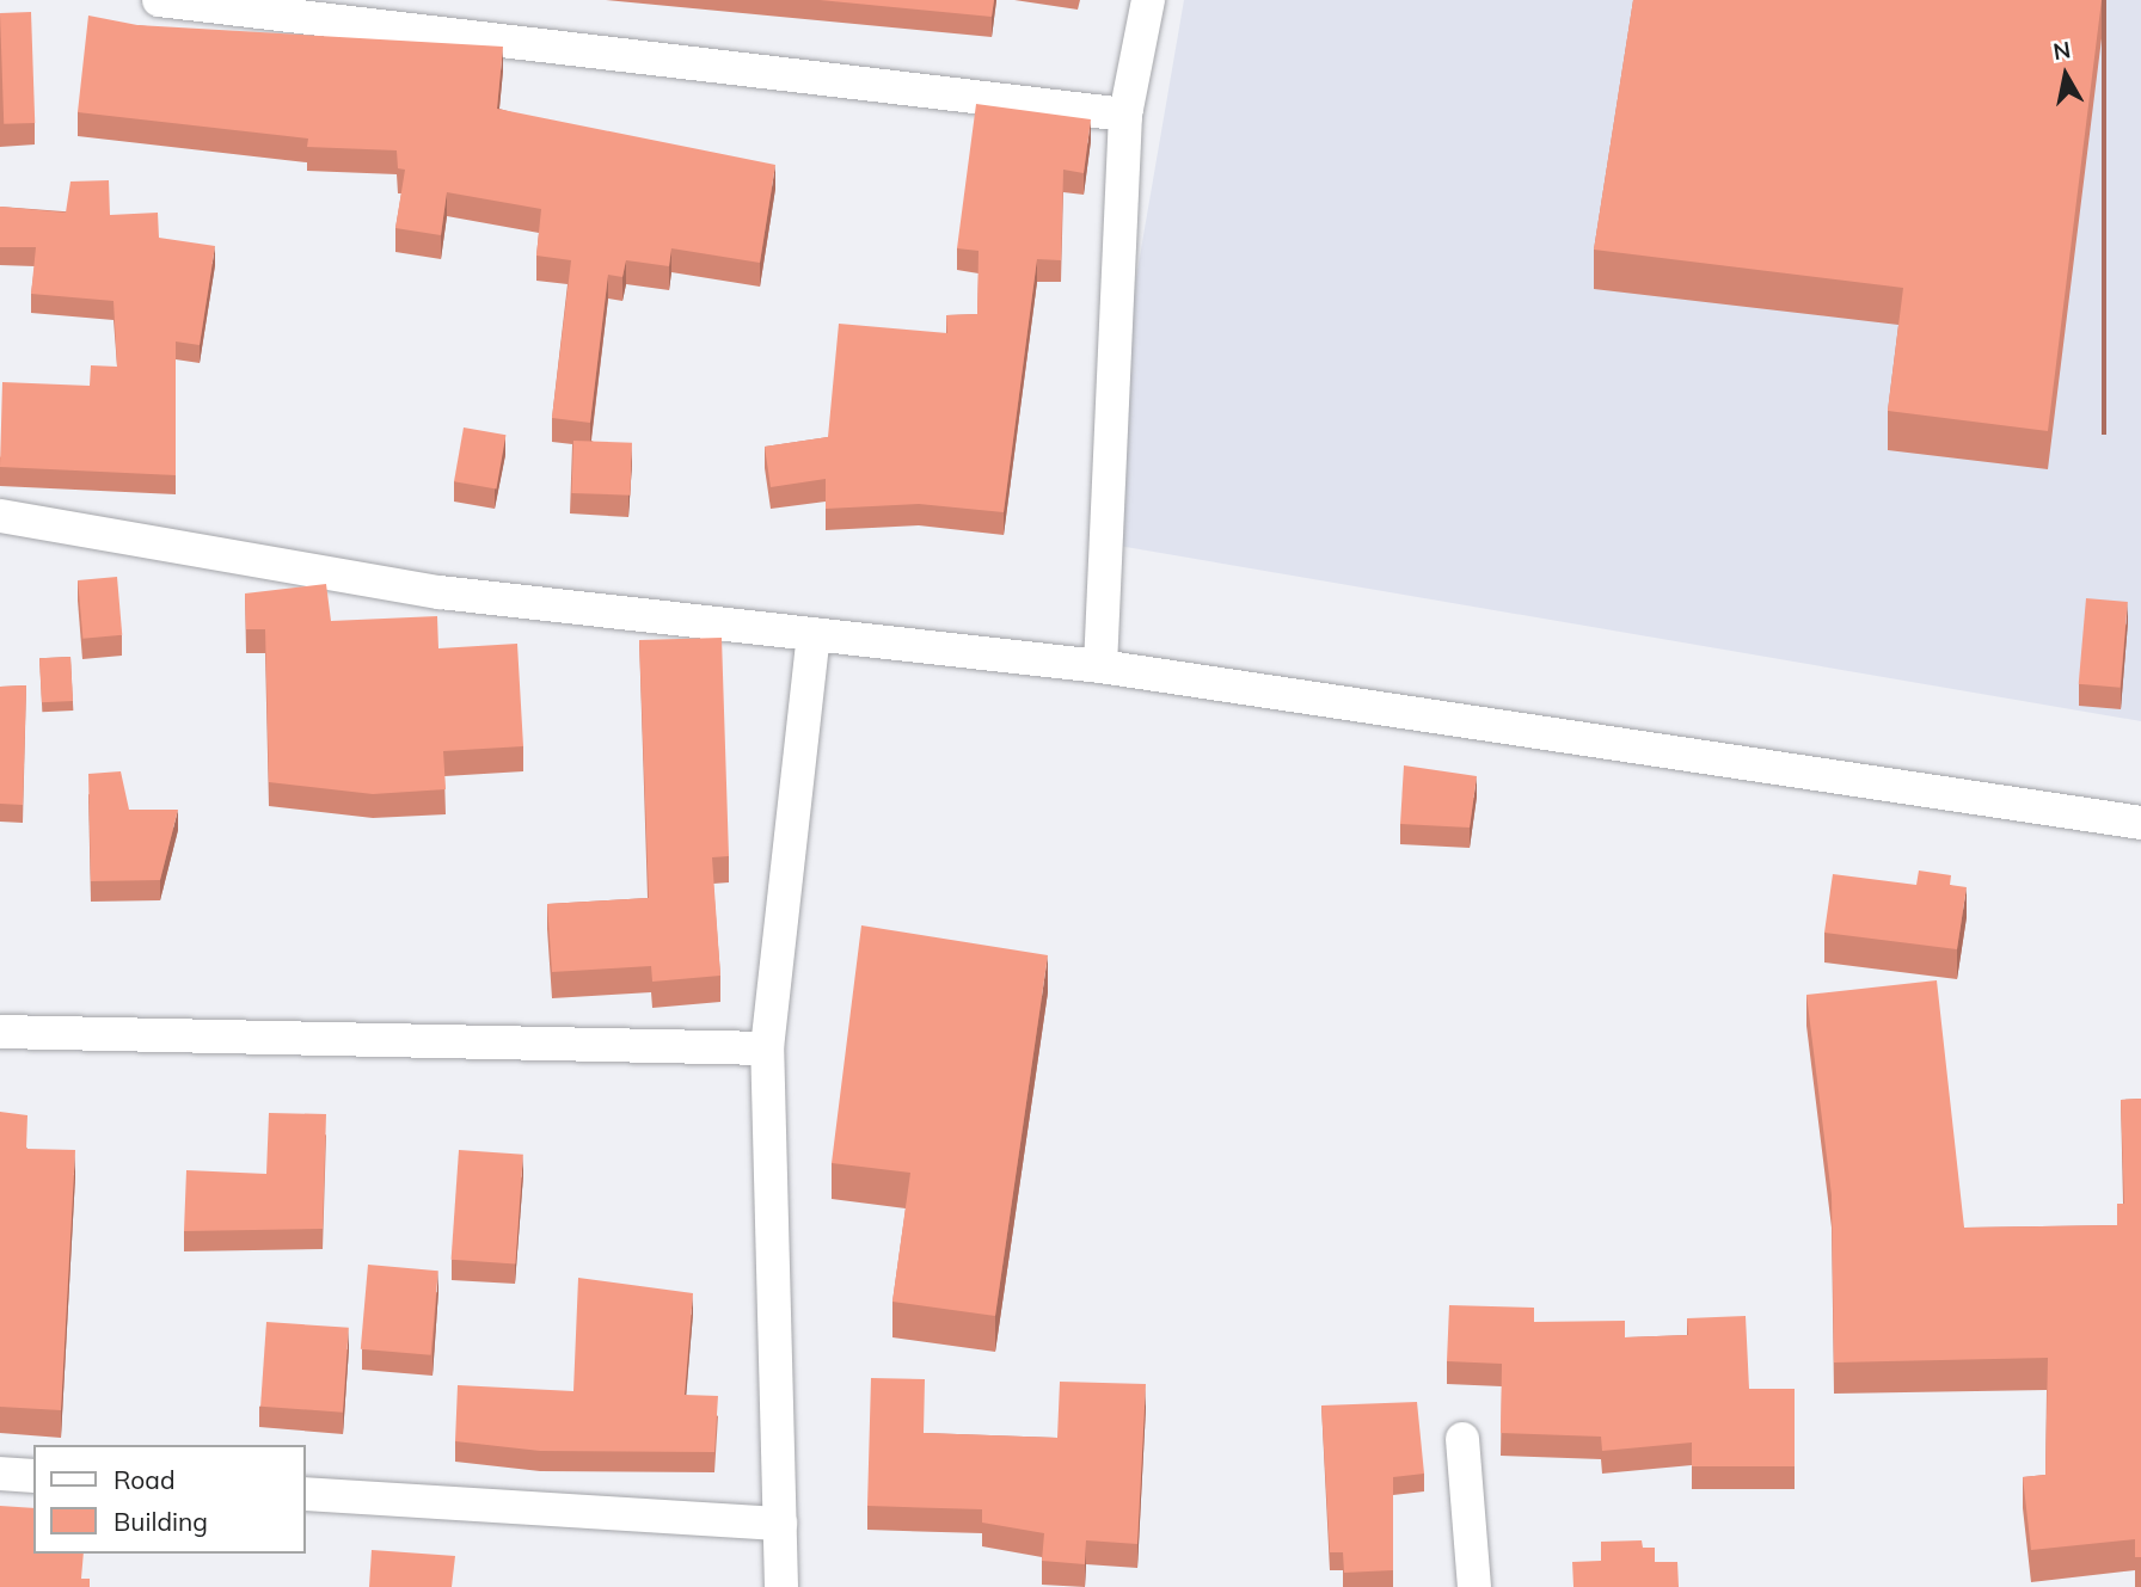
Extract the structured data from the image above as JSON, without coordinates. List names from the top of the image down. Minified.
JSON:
{"legend":["Road","Building"],"north":"top"}
